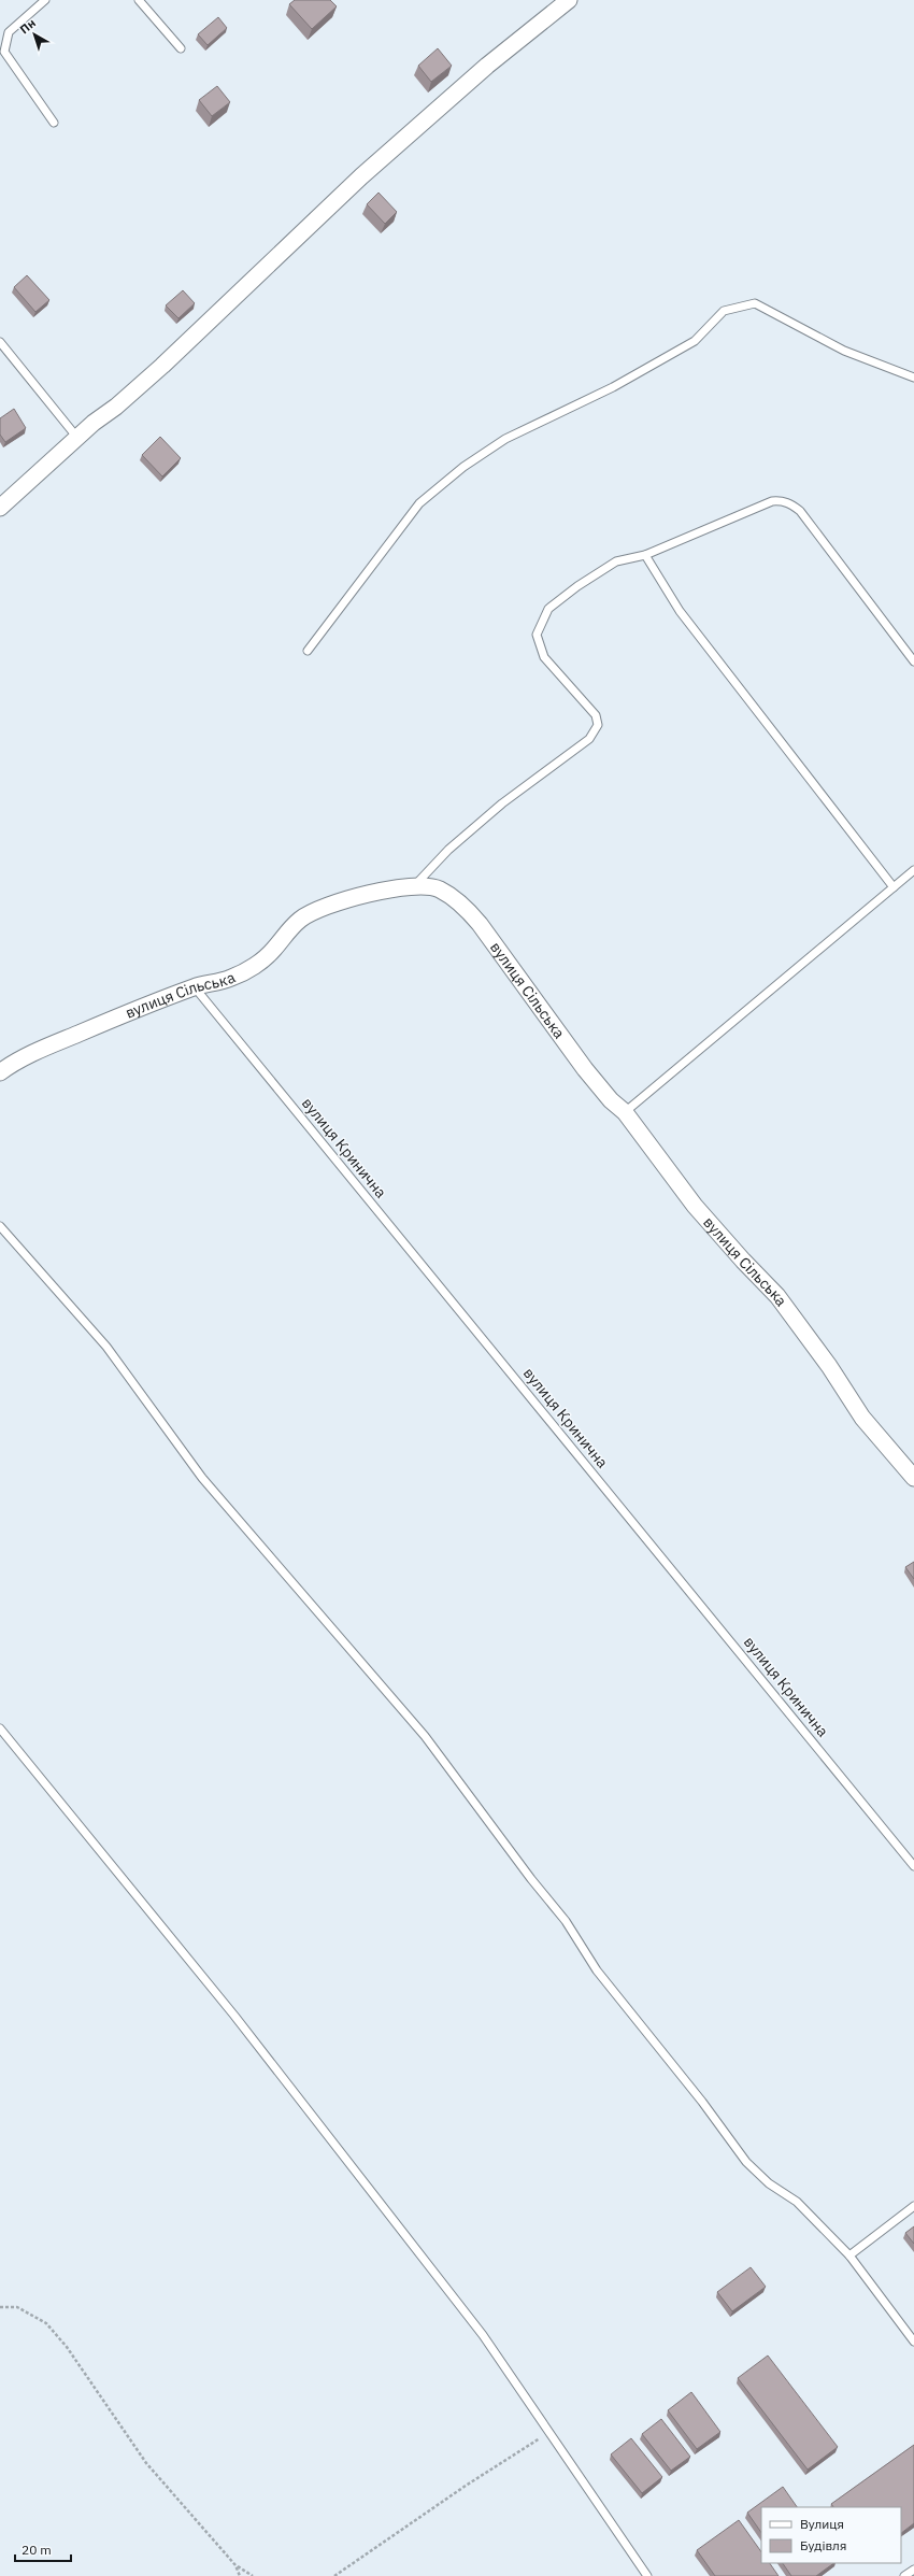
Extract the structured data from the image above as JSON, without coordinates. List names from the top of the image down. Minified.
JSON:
{"streets":{"street":["вулиця Сільська"],"lane":["вулиця Кринична"]},"crossings":[["вулиця Сільська","вулиця Кринична"]],"legend":["Вулиця","Будівля"],"scale_bar":"20 m","north":"top left"}
